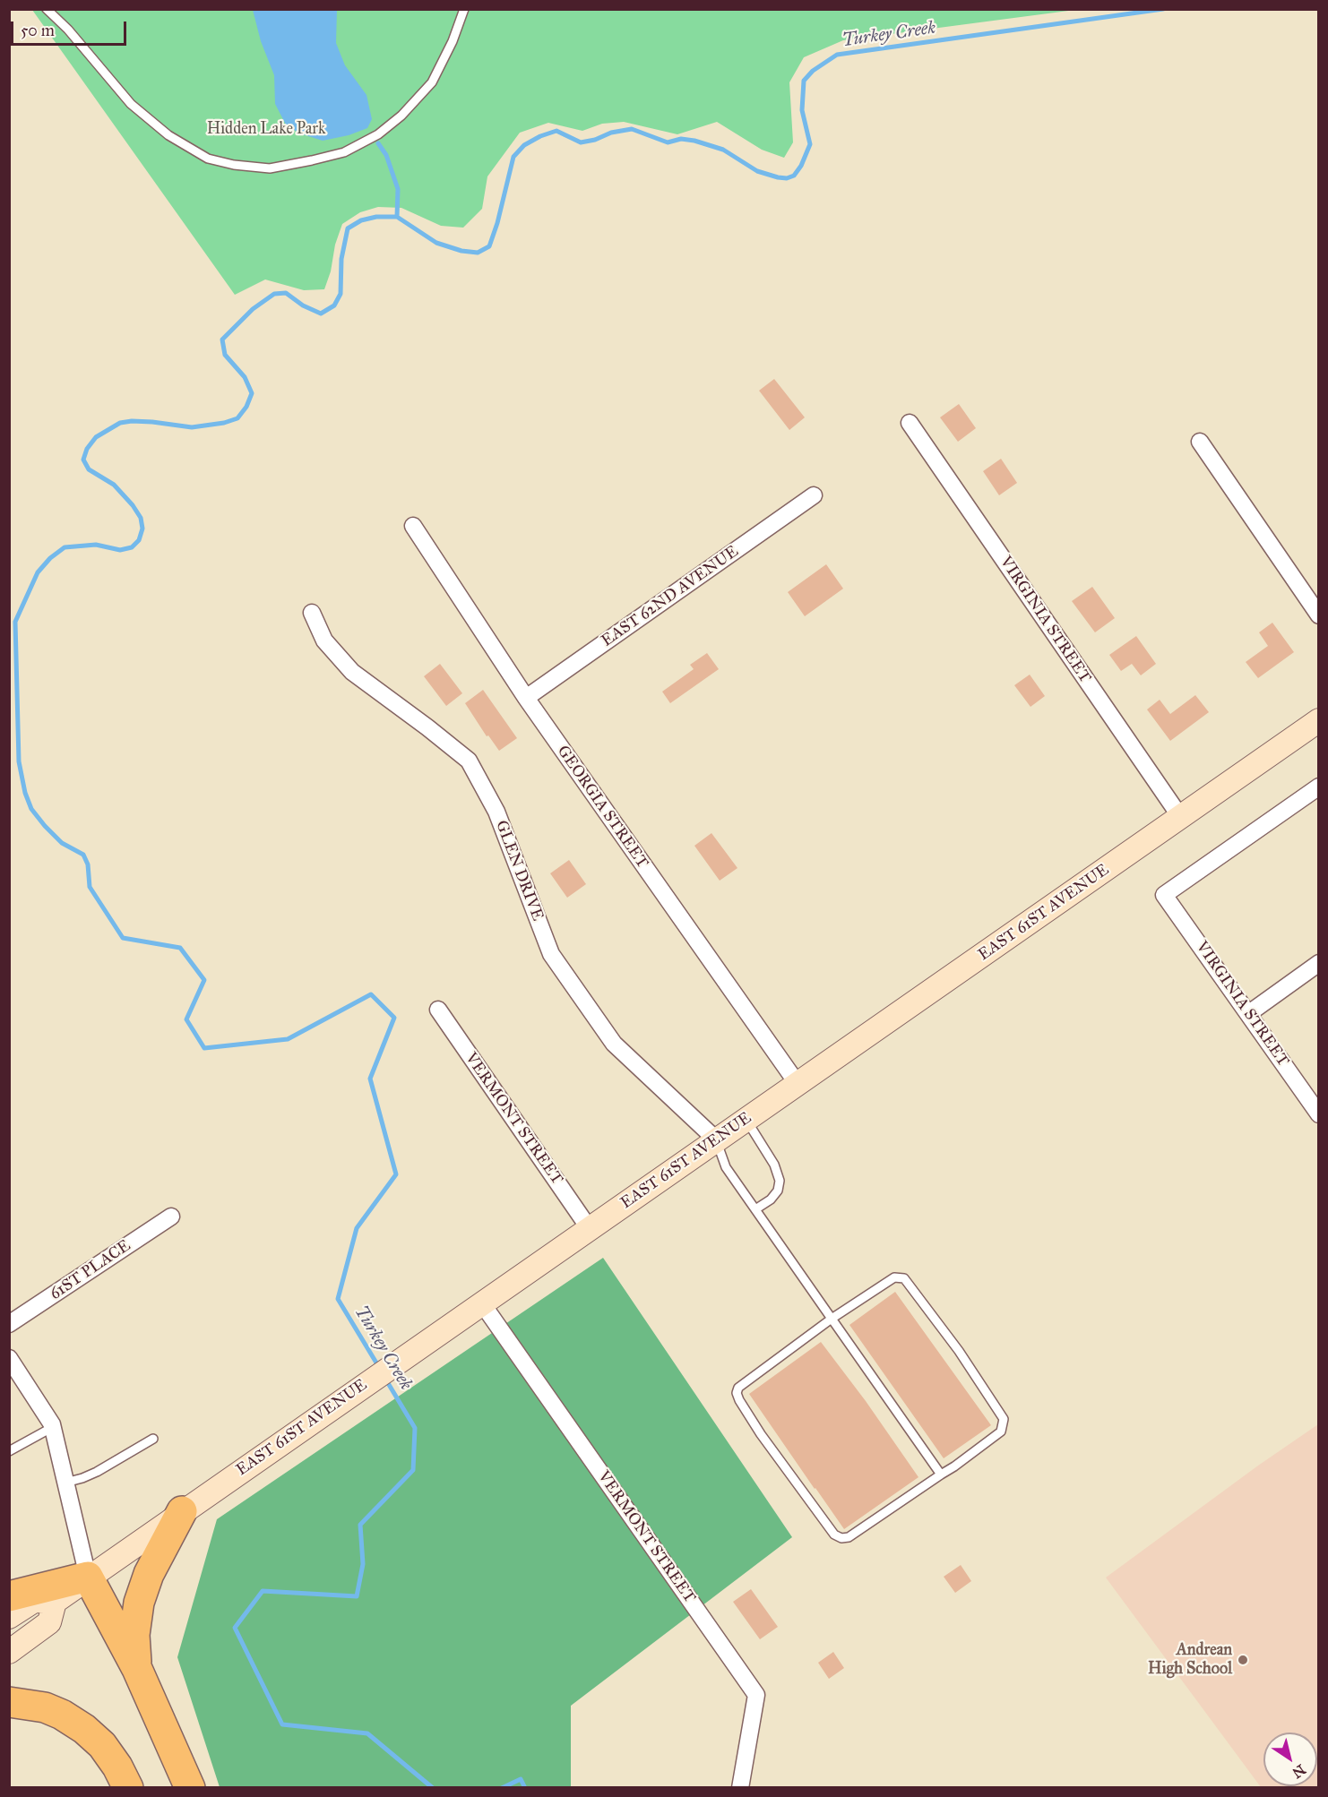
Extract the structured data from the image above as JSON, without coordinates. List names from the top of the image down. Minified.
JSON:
{"streets":{"main road":["EAST 61ST AVENUE"],"street":["EAST 62ND AVENUE","VIRGINIA STREET","GEORGIA STREET","GLEN DRIVE","VERMONT STREET","61ST PLACE"]},"crossings":[["EAST 62ND AVENUE","GEORGIA STREET"],["VIRGINIA STREET","EAST 61ST AVENUE"],["GEORGIA STREET","EAST 61ST AVENUE"],["GLEN DRIVE","EAST 61ST AVENUE"],["EAST 61ST AVENUE","VERMONT STREET"]],"water":["Turkey Creek"],"parks":["Hidden Lake Park"],"places":["Andrean High School"],"scale_bar":"50 m","north":"bottom right"}
